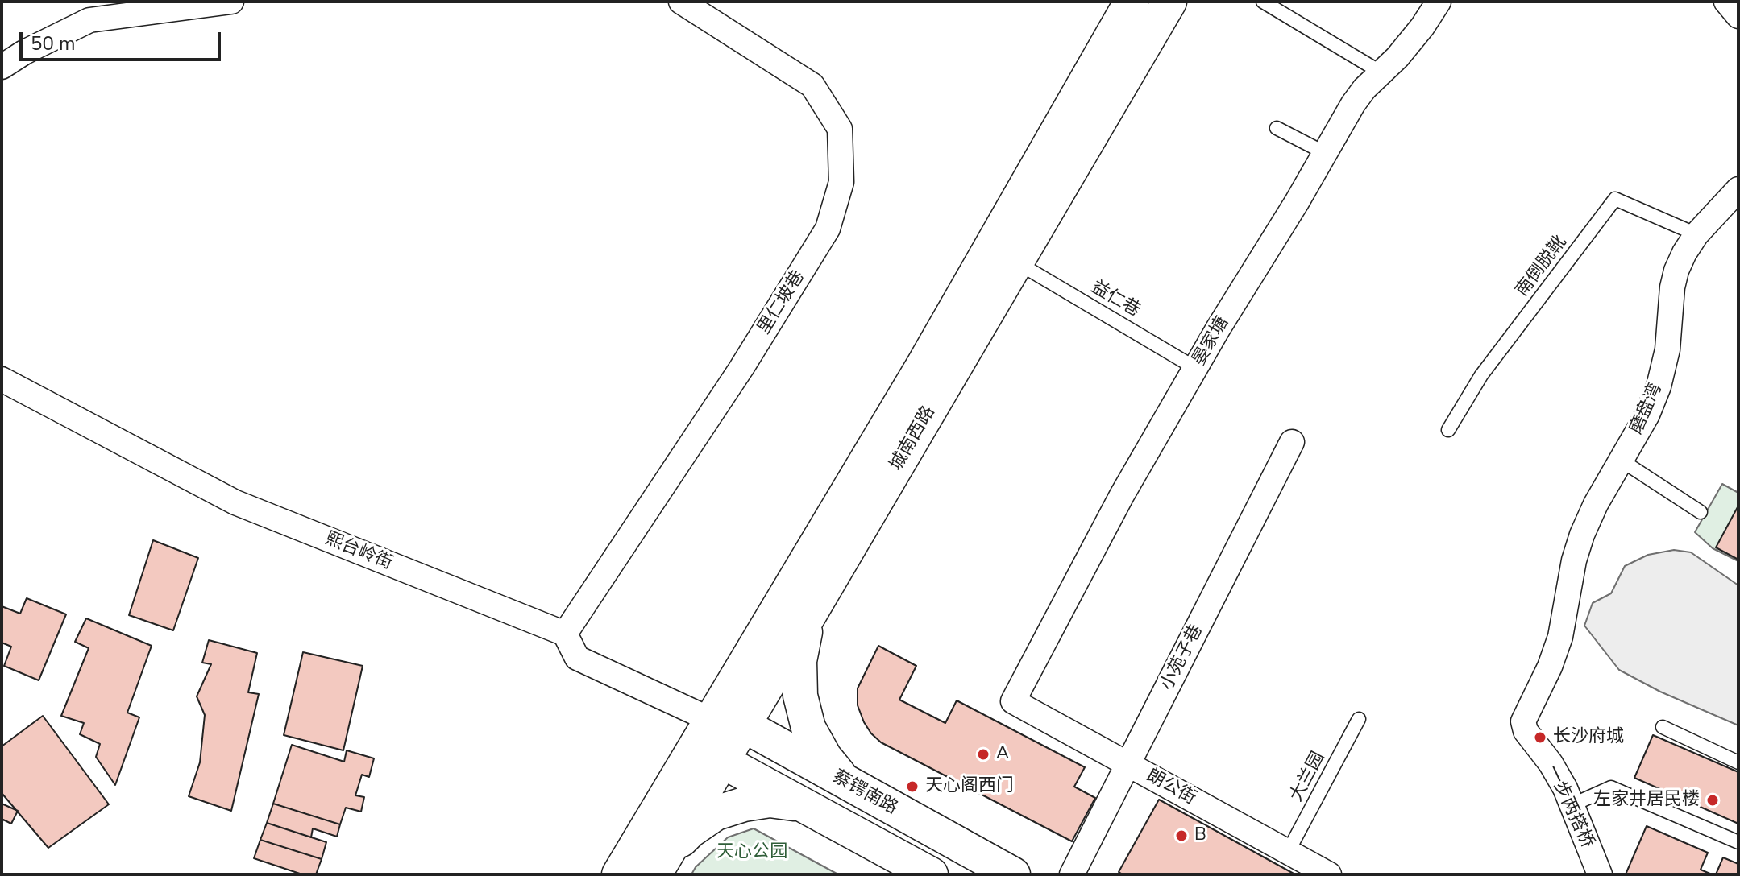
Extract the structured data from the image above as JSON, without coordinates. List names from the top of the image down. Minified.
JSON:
{"streets":{"main road":["城南西路","蔡锷南路"],"street":["里仁坡巷","晏家塘","磨盘湾","熙台岭街","小苑子巷","朗公街","一步两搭桥"],"lane":["南倒脱靴","益仁巷","大兰园"]},"crossings":[["南倒脱靴","磨盘湾"],["益仁巷","晏家塘"],["益仁巷","城南西路"],["里仁坡巷","熙台岭街"],["晏家塘","朗公街"],["磨盘湾","一步两搭桥"],["城南西路","蔡锷南路"],["小苑子巷","朗公街"],["大兰园","朗公街"]],"parks":["天心公园"],"places":["长沙府城","A","天心阁西门","左家井居民楼","B"],"scale_bar":"50 m"}
